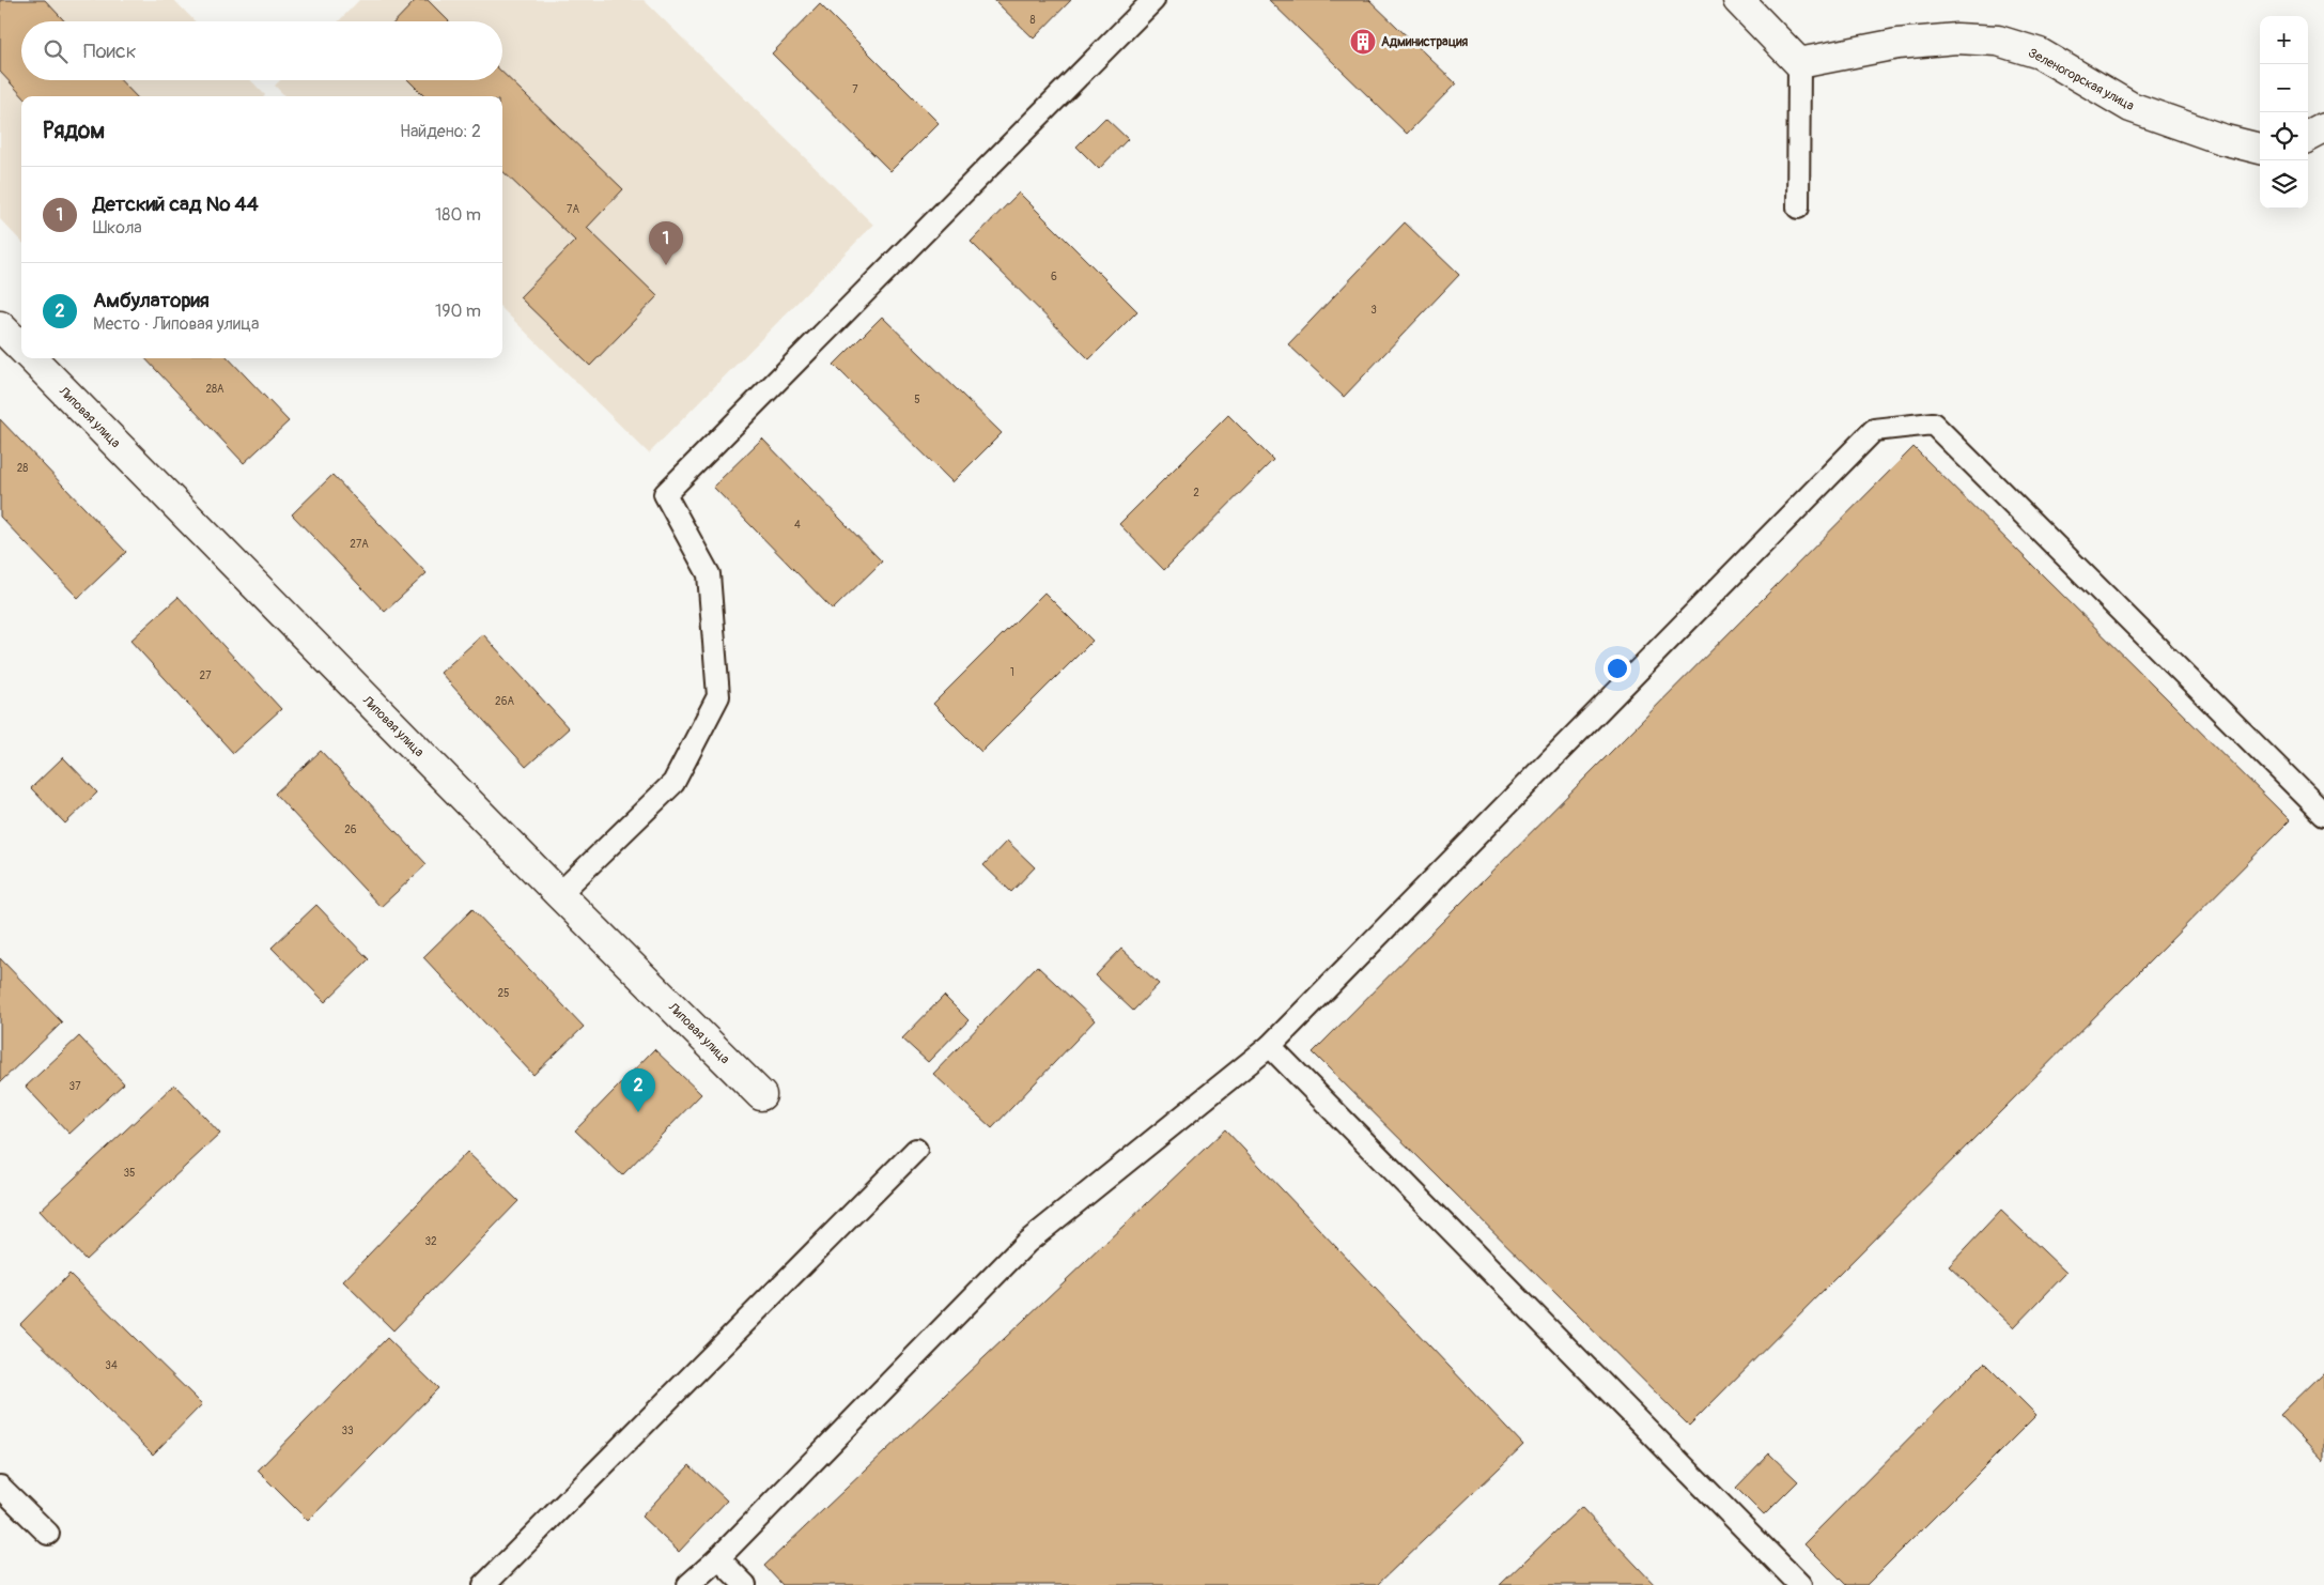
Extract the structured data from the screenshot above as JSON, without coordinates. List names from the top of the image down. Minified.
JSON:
{"streets":{"street":["Зеленогорская улица","Липовая улица"]},"places":{"building":["Администрация"]},"house_numbers":["8","7","7А","6","3","28А","5","28","2","4","27А","1","27","26А","26","25","37","35","32","34","33"],"page":{"map_buttons":["+","−"],"search":"Поиск","heading":["Рядом","Найдено: 2"],"list":[{"mark":"1","name":"Детский сад № 44","note":"Школа","value":"180 m"},{"mark":"2","name":"Амбулатория","note":"Место · Липовая улица","value":"190 m"}],"pins":["1","2"]}}
